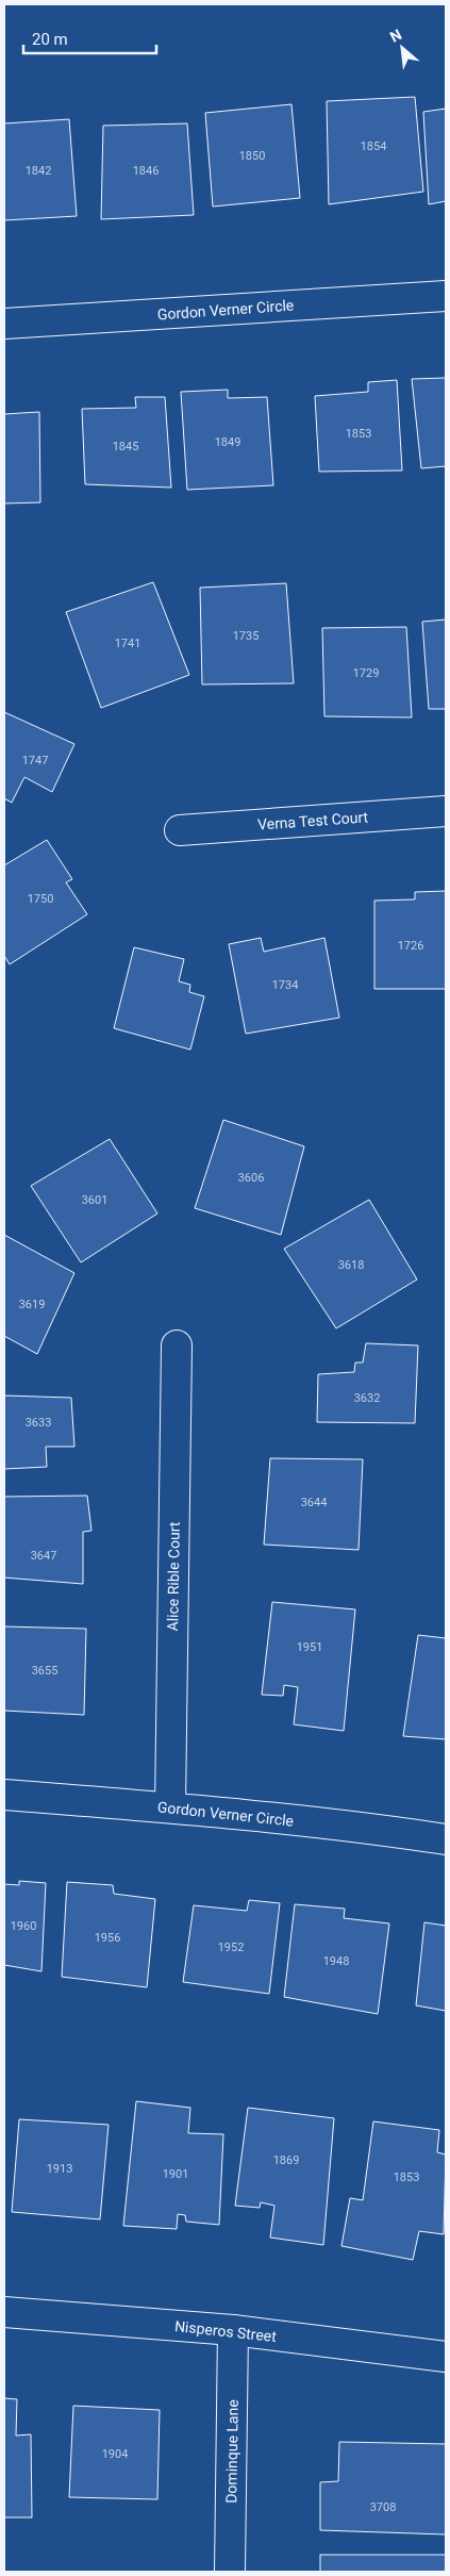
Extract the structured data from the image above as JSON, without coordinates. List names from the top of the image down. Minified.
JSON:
{"streets":{"street":["Gordon Verner Circle","Verna Test Court","Alice Rible Court","Nisperos Street","Dominque Lane"]},"crossings":[["Gordon Verner Circle","Alice Rible Court"],["Nisperos Street","Dominque Lane"]],"house_numbers":["1854","1850","1842","1846","1853","1849","1845","1735","1741","1729","1747","1750","1726","1734","3606","3601","3618","3619","3632","3633","3644","3647","1951","3655","1960","1956","1952","1948","1869","1913","1901","1853","1904","3708"],"scale_bar":"20 m","north":"top left"}
